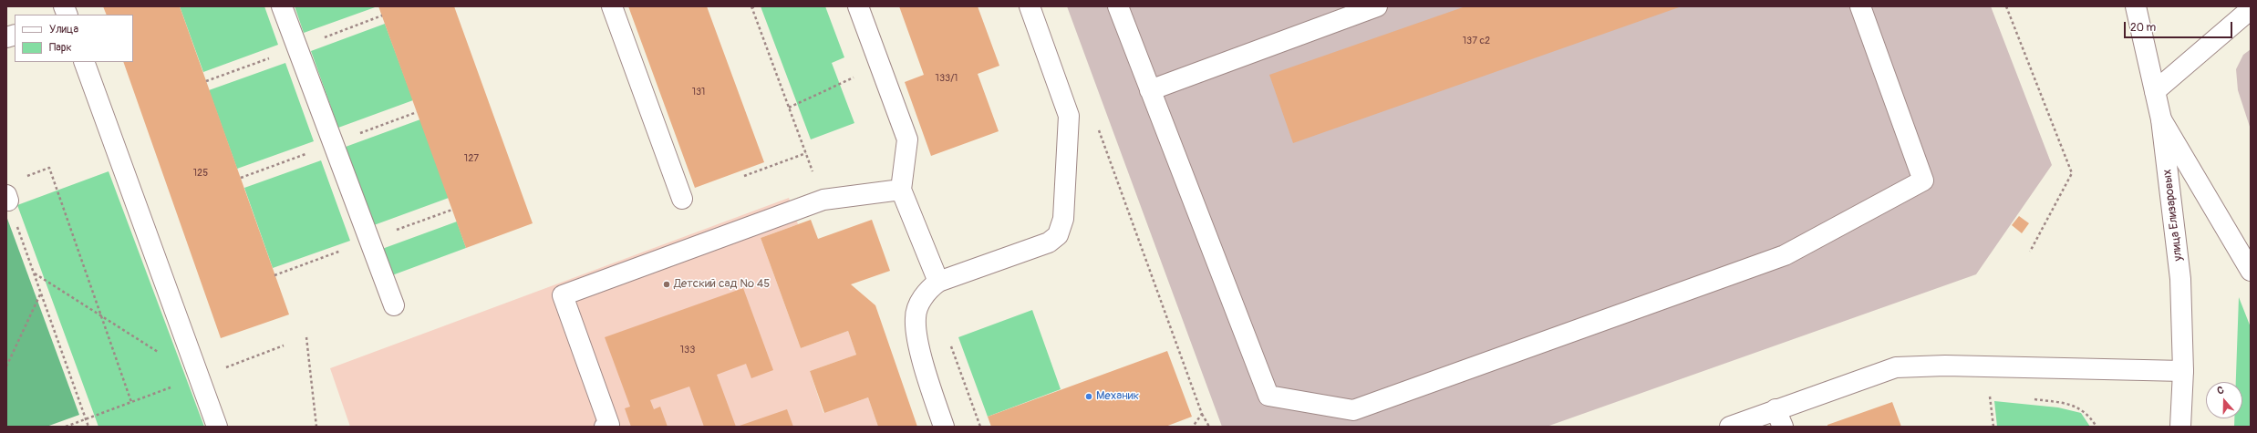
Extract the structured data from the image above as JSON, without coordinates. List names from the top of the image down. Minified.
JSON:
{"streets":{"street":["улица Елизаровых"]},"places":["Детский сад № 45","Механик"],"house_numbers":["137 с2","133/1","131","127","125","133"],"legend":["Улица","Парк"],"scale_bar":"20 m","north":"top"}
